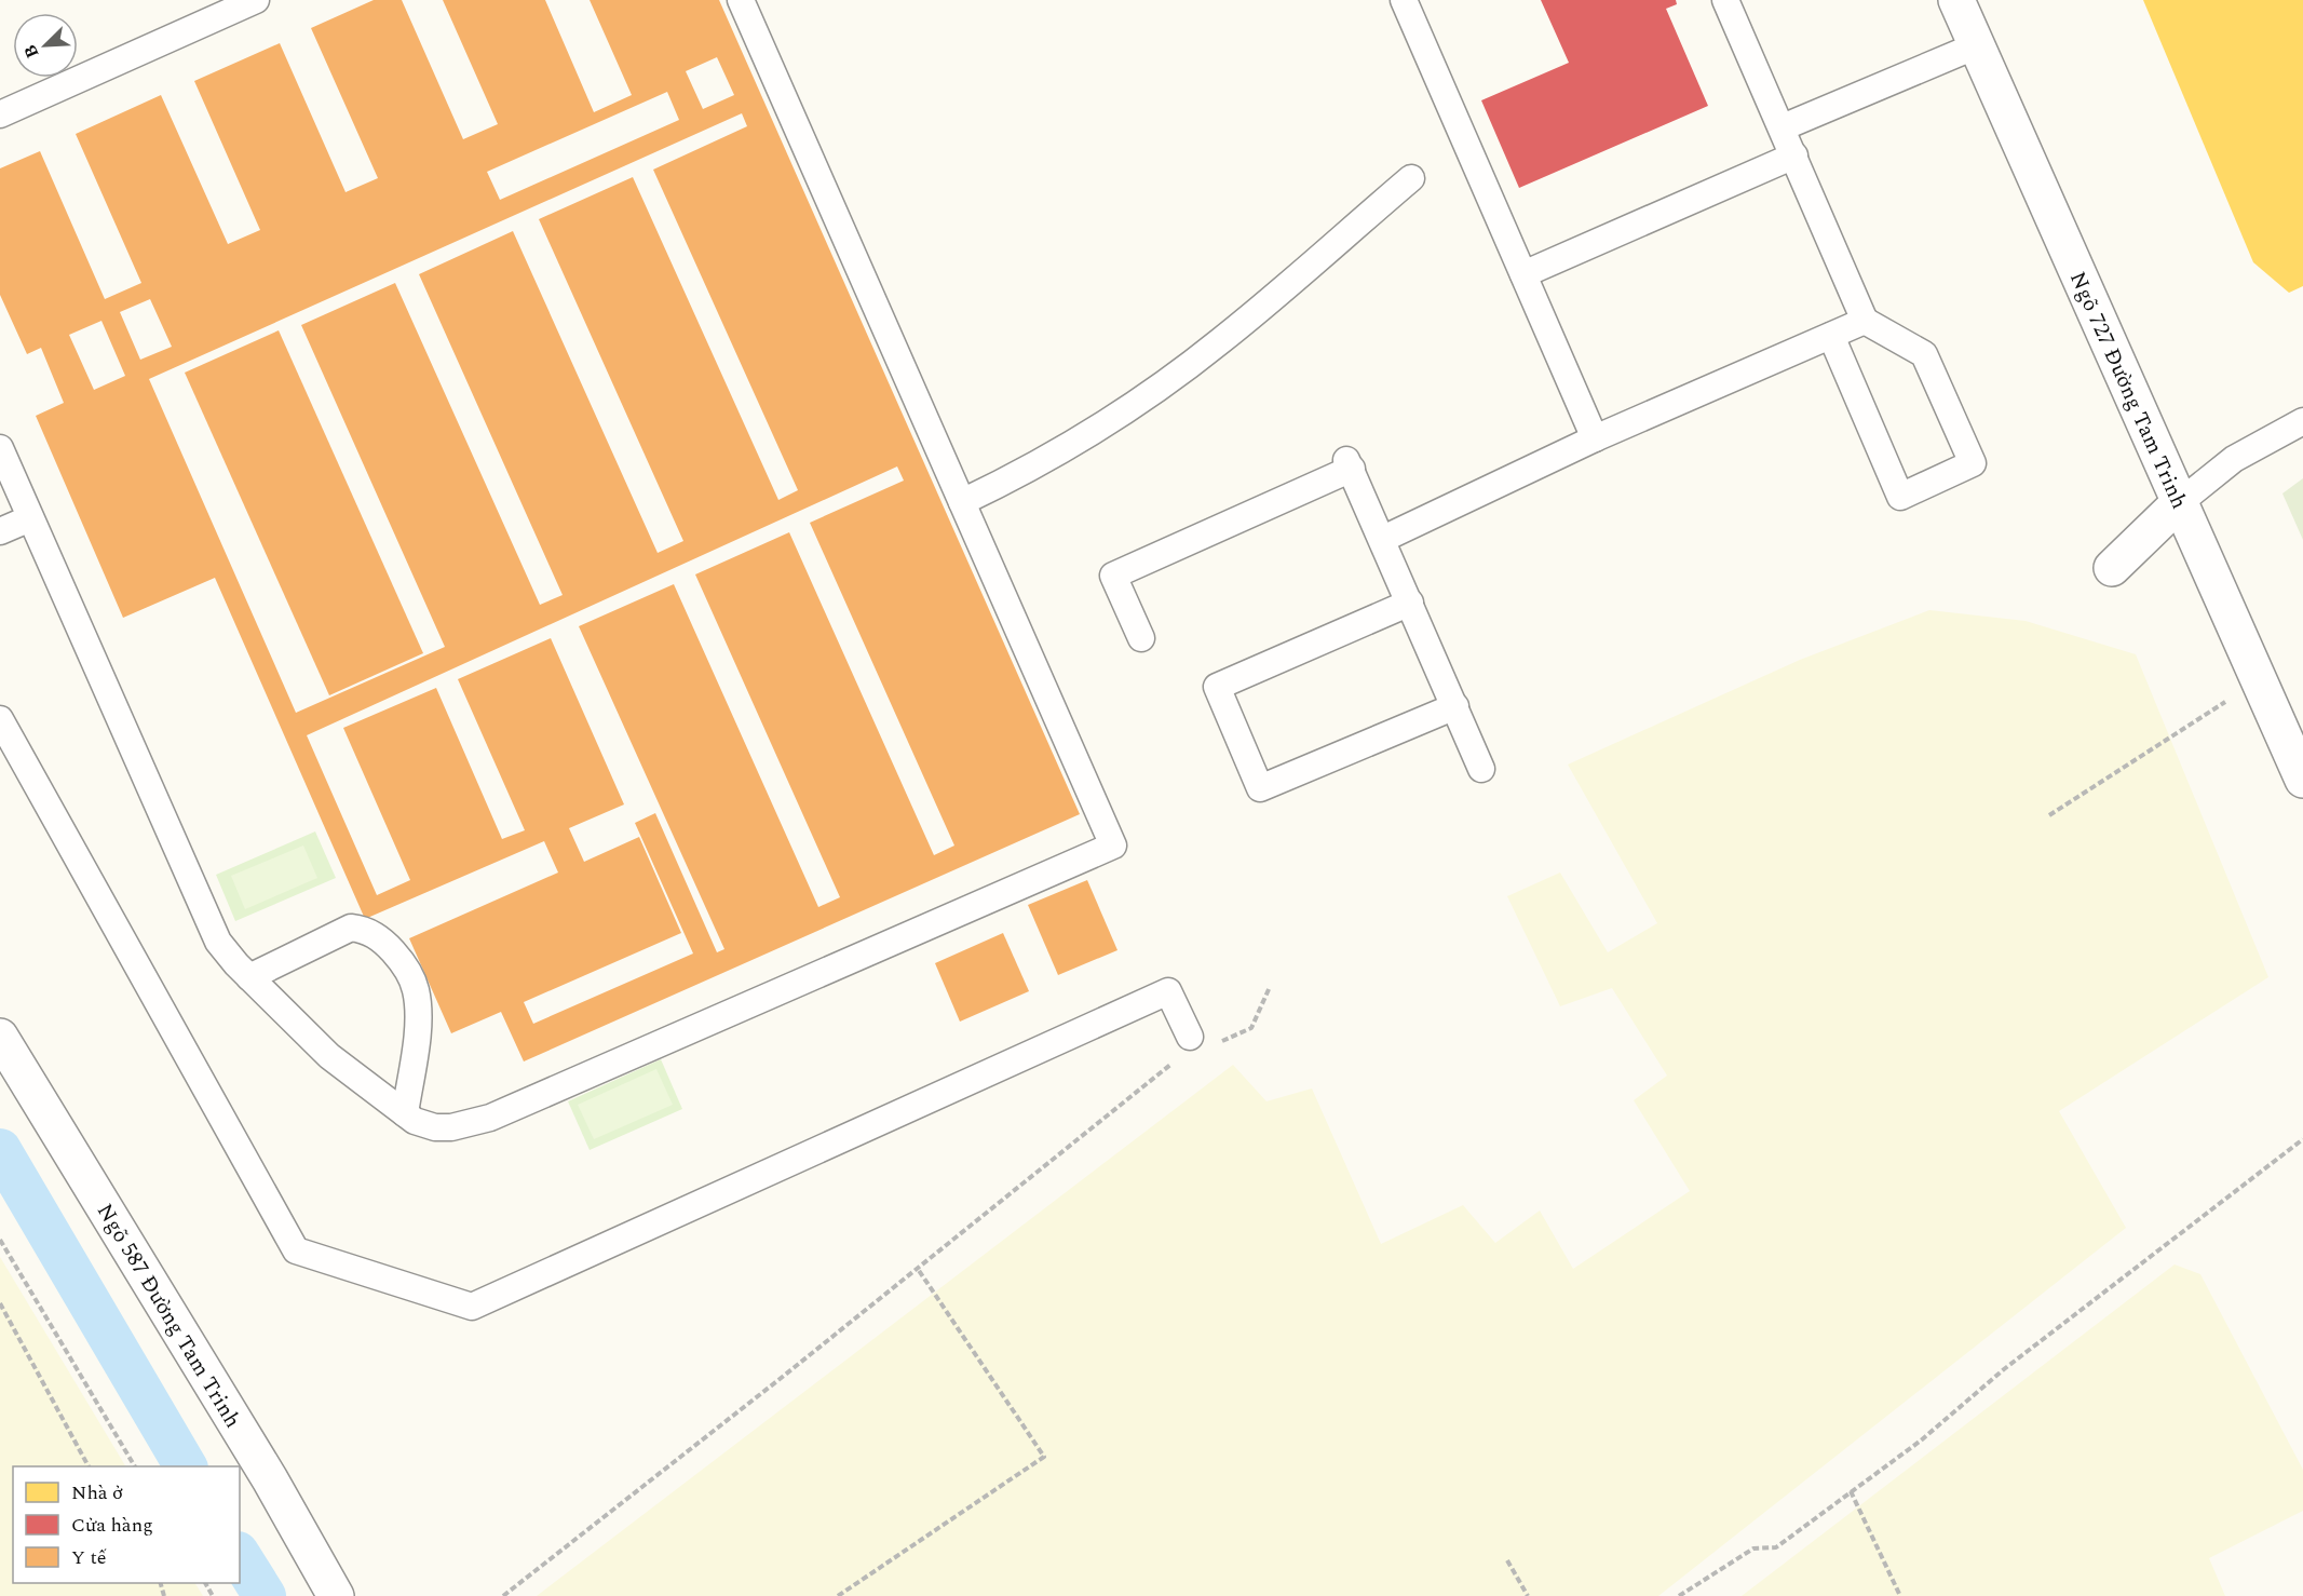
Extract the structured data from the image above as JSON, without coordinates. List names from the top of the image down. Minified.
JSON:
{"streets":{"street":["Ngõ 727 Đường Tam Trinh","Ngõ 587 Đường Tam Trinh"]},"legend":["Nhà ở","Cửa hàng","Y tế"],"north":"bottom left"}
